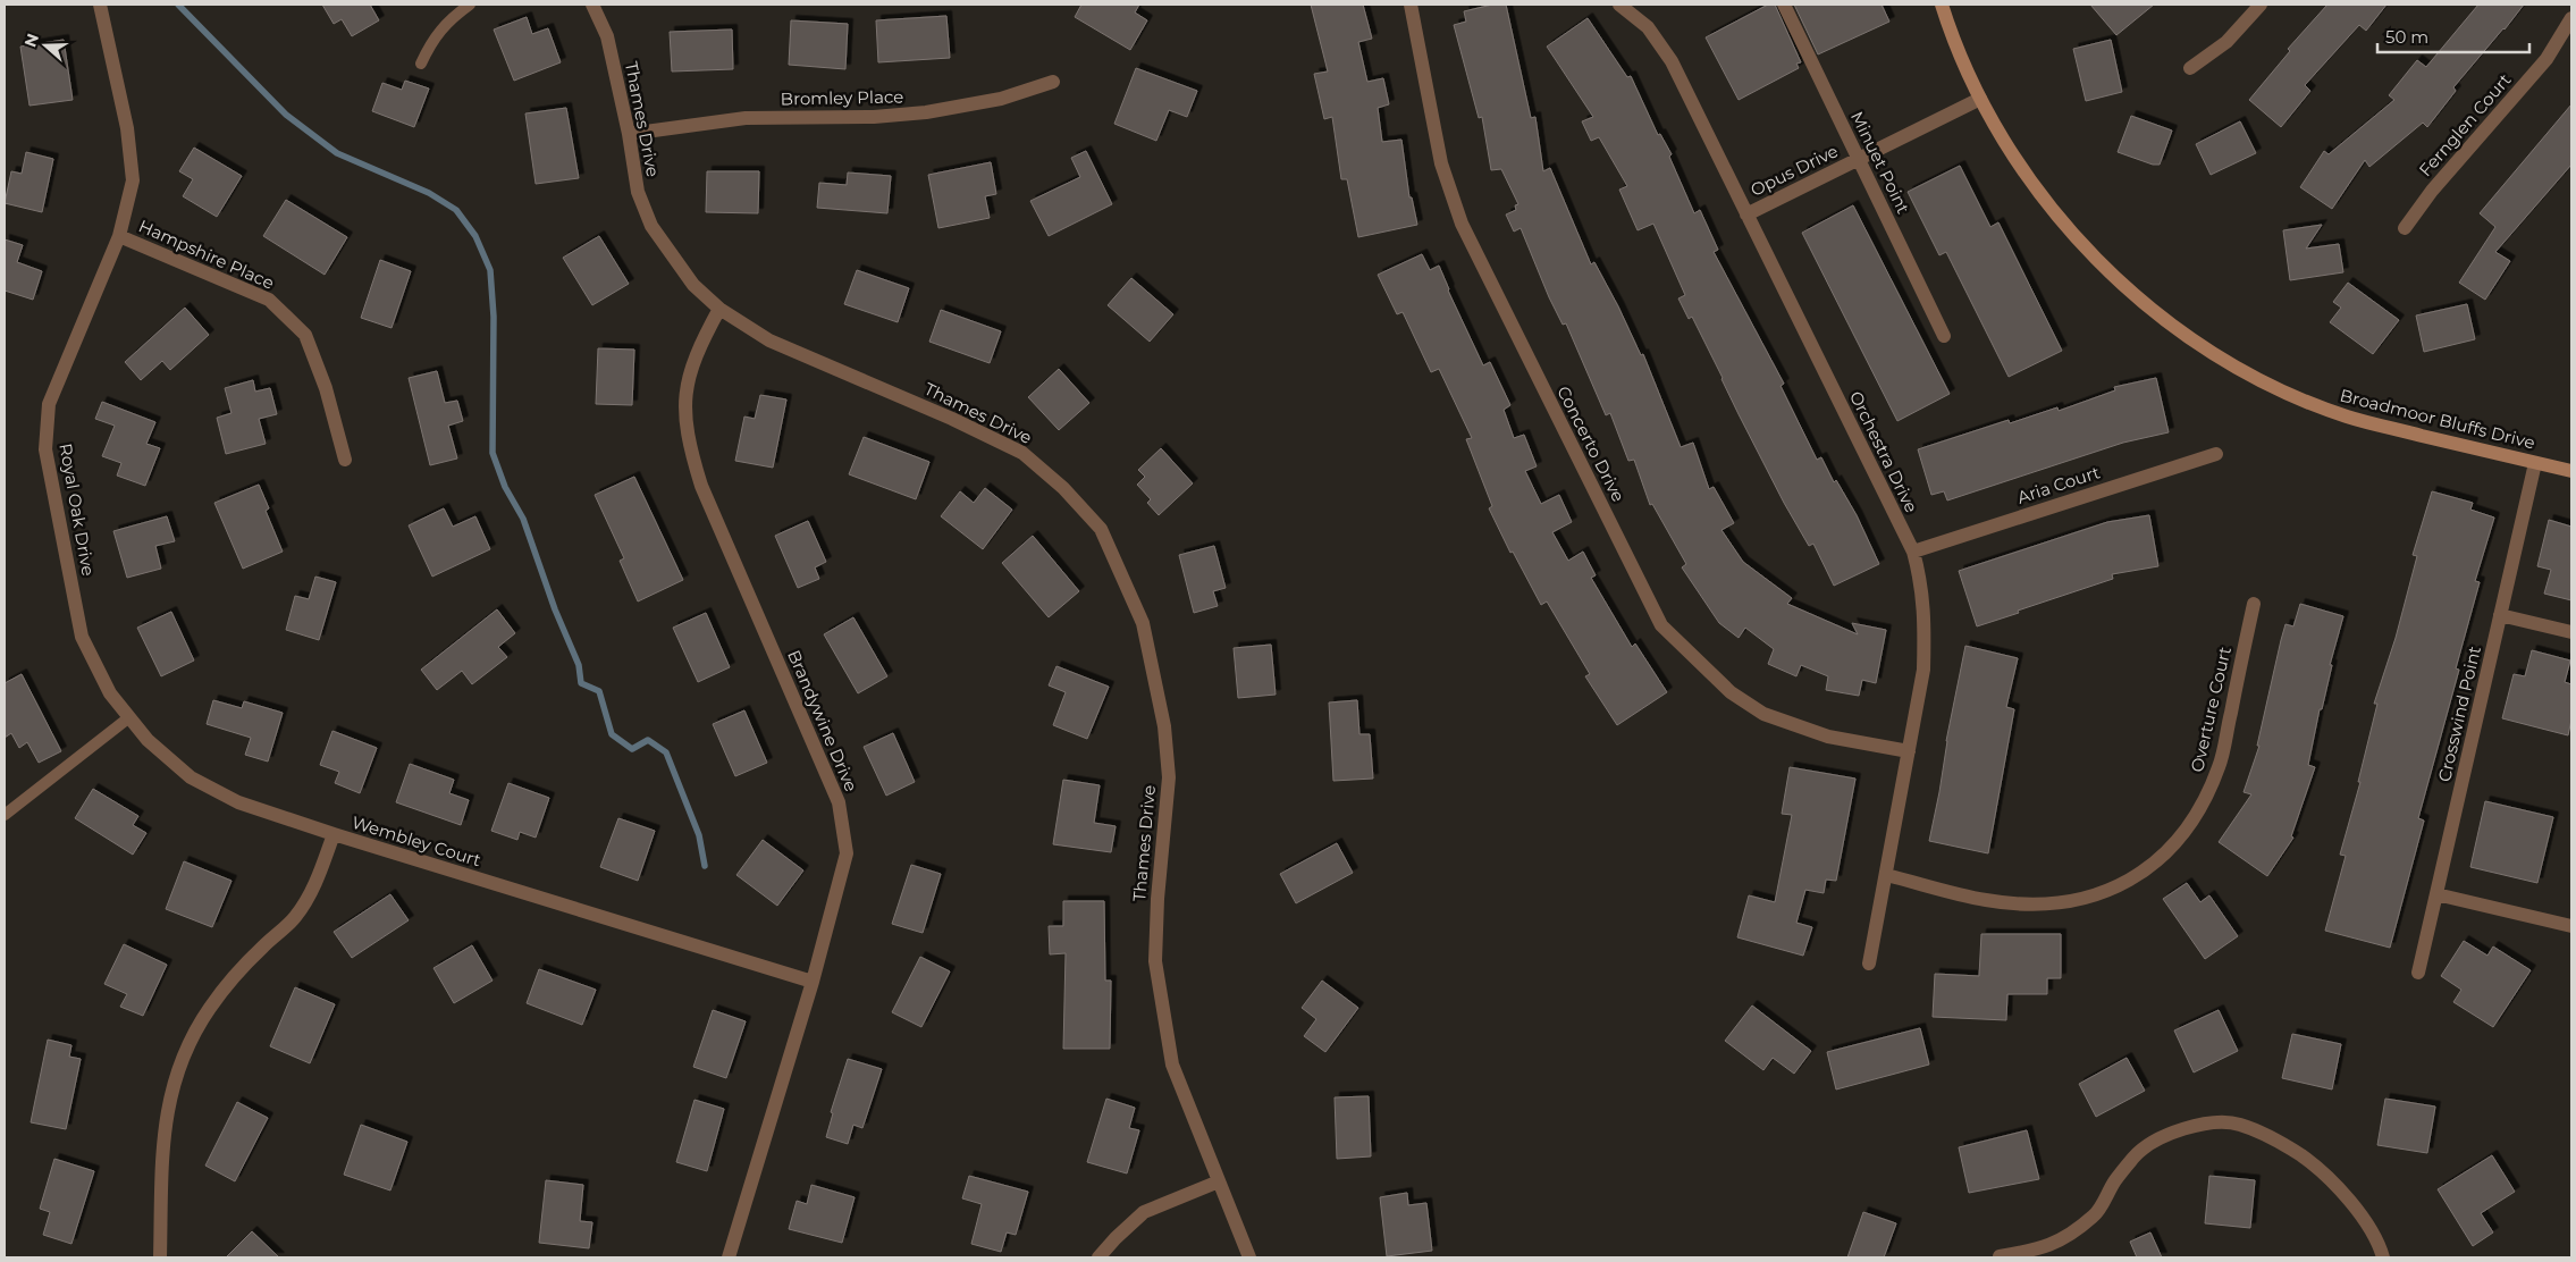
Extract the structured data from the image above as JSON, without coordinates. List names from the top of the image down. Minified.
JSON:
{"streets":{"street":["Bromley Place","Thames Drive","Fernglen Court","Minuet Point","Opus Drive","Hampshire Place","Broadmoor Bluffs Drive","Concerto Drive","Orchestra Drive","Aria Court","Royal Oak Drive","Overture Court","Crosswind Point","Brandywine Drive","Wembley Court"]},"crossings":[["Bromley Place","Thames Drive"],["Thames Drive","Brandywine Drive"],["Minuet Point","Opus Drive"],["Opus Drive","Broadmoor Bluffs Drive"],["Opus Drive","Orchestra Drive"],["Hampshire Place","Royal Oak Drive"],["Broadmoor Bluffs Drive","Crosswind Point"],["Concerto Drive","Orchestra Drive"],["Orchestra Drive","Aria Court"],["Orchestra Drive","Overture Court"],["Royal Oak Drive","Wembley Court"],["Brandywine Drive","Wembley Court"]],"scale_bar":"50 m","north":"left"}
